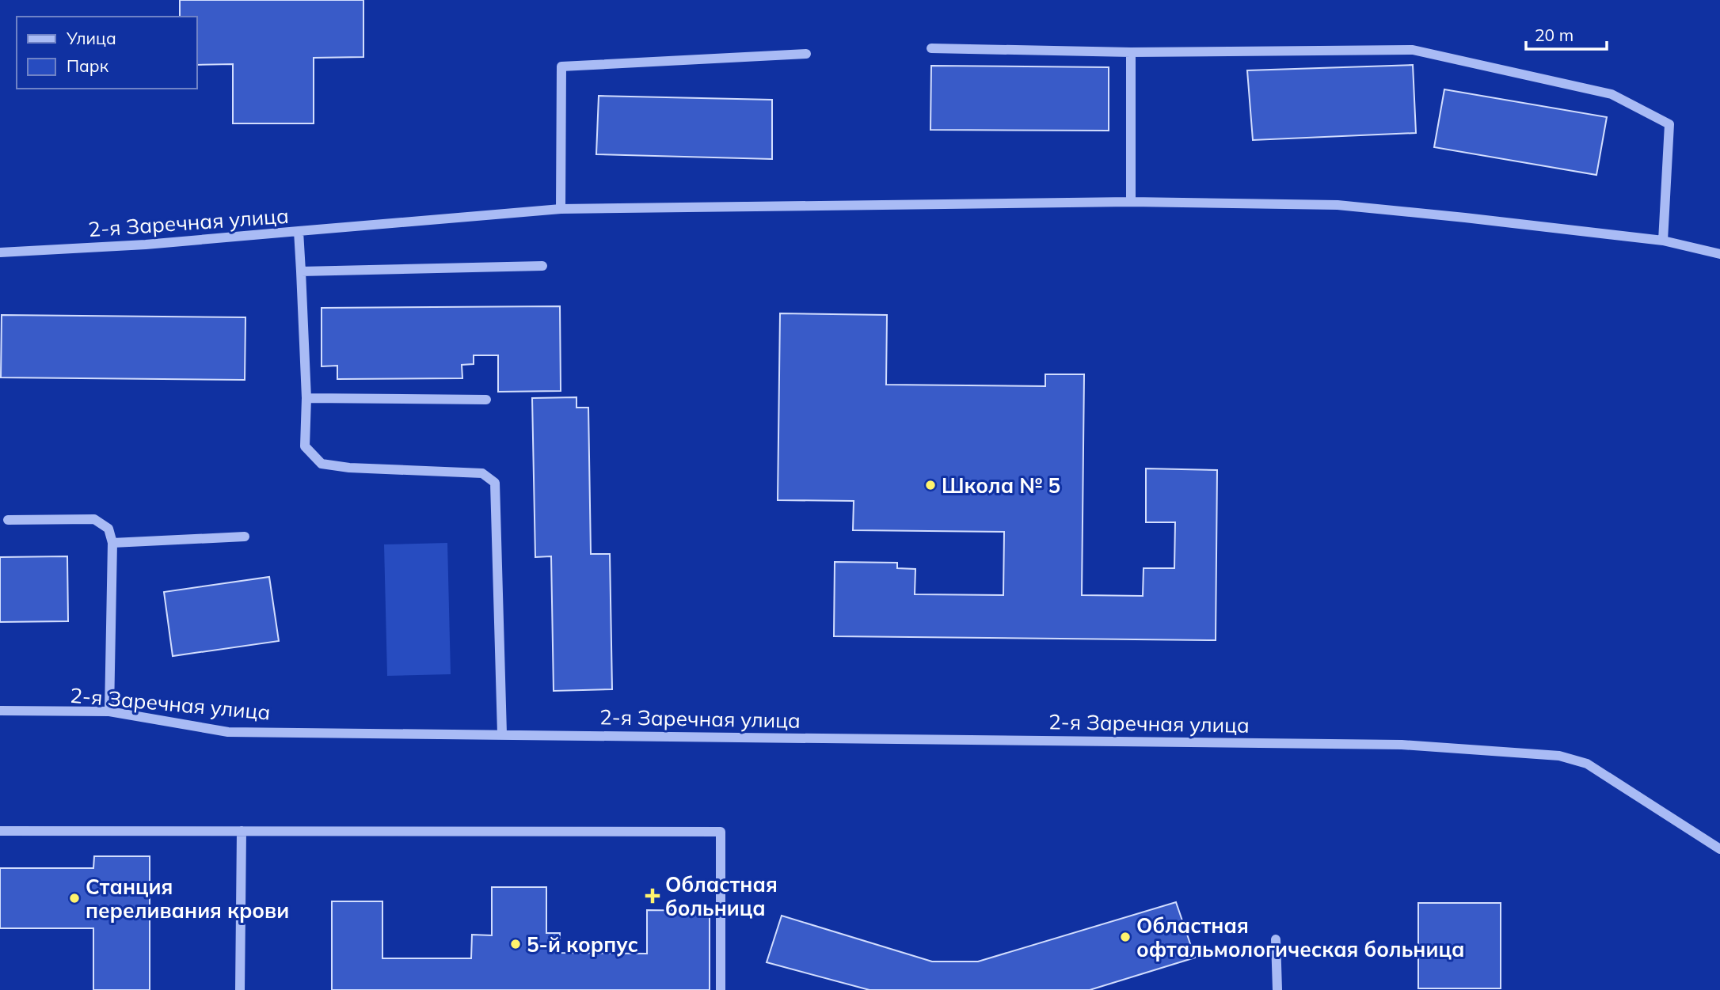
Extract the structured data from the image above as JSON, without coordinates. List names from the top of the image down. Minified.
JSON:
{"streets":{"street":["2-я Заречная улица"]},"places":{"other":["Школа № 5","Станция переливания крови","Областная офтальмологическая больница","5-й корпус"],"health":["Областная больница"]},"legend":["Улица","Парк"],"scale_bar":"20 m"}
